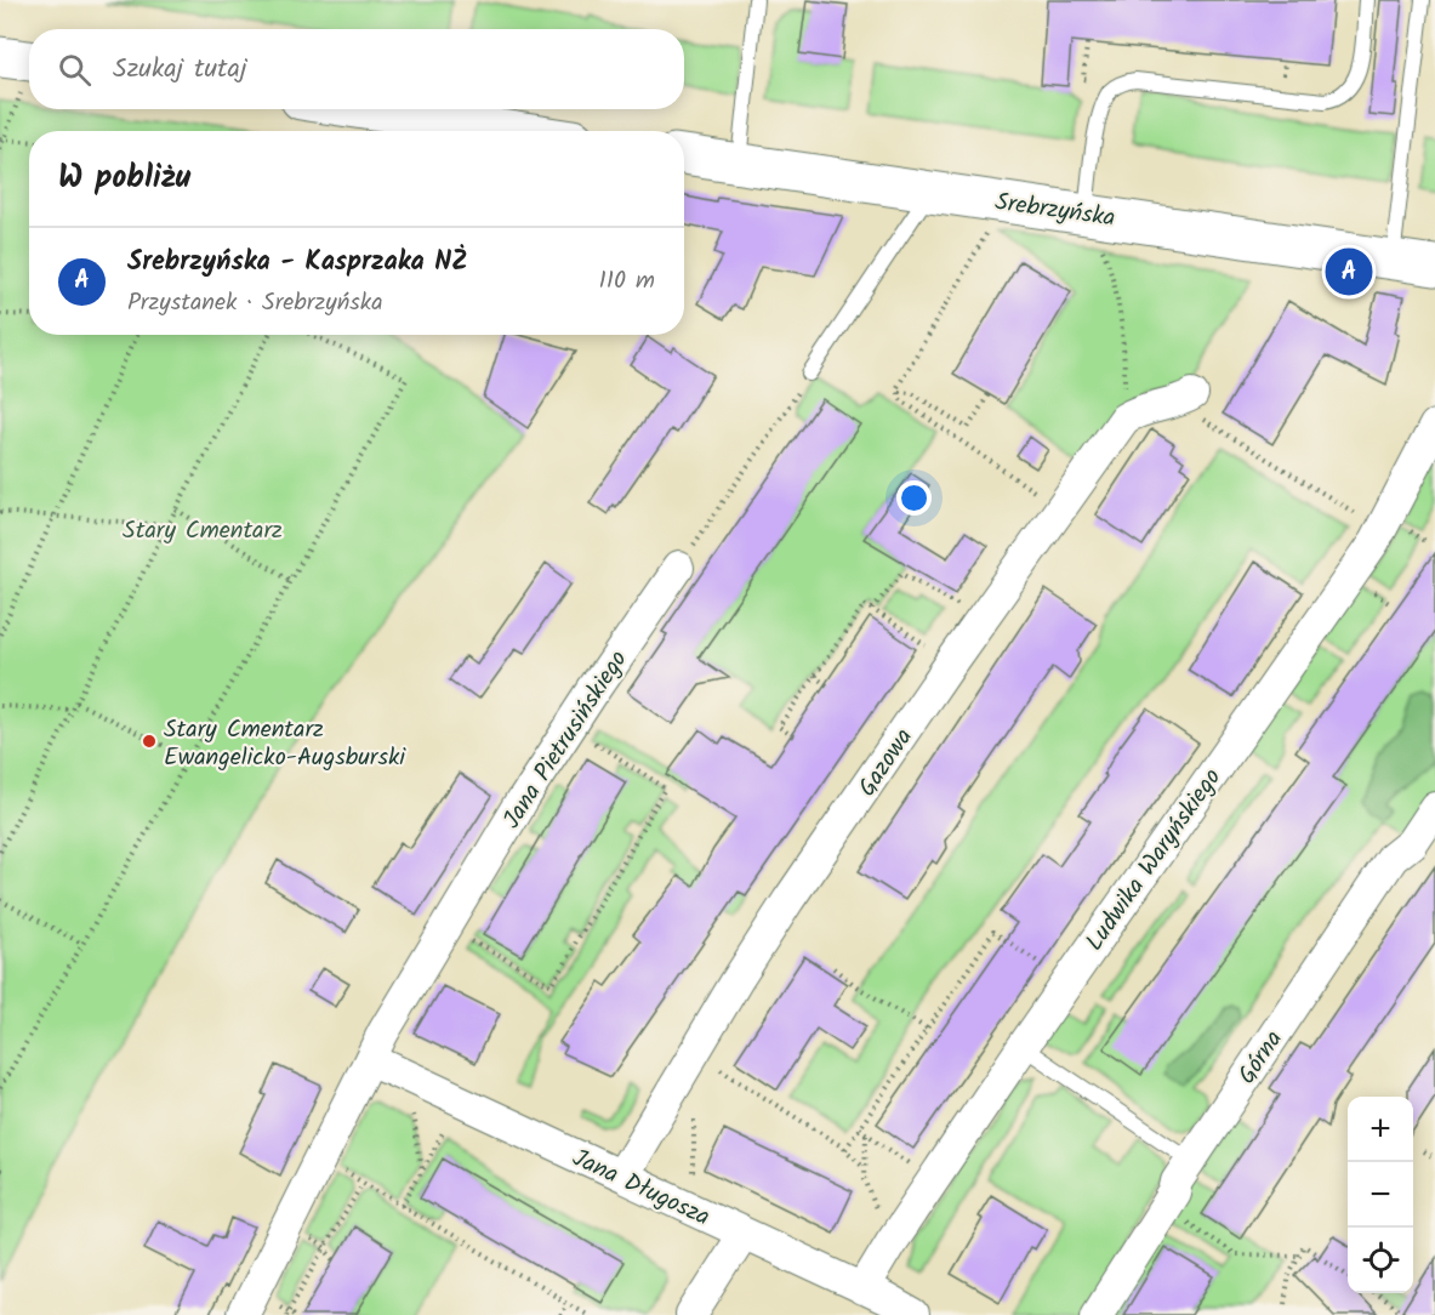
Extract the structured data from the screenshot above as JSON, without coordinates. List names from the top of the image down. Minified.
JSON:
{"streets":{"main road":["Srebrzyńska"],"street":["Jana Pietrusińskiego","Gazowa","Ludwika Waryńskiego","Górna","Jana Długosza"]},"crossings":[["Jana Pietrusińskiego","Jana Długosza"],["Gazowa","Jana Długosza"],["Ludwika Waryńskiego","Jana Długosza"]],"parks":["Stary Cmentarz"],"places":["Stary Cmentarz Ewangelicko-Augsburski"],"page":{"search":"Szukaj tutaj","heading":"W pobliżu","list":[{"mark":"A","name":"Srebrzyńska - Kasprzaka NŻ","note":"Przystanek · Srebrzyńska","value":"110 m"}],"pins":"A","map_buttons":["+","−"]}}
